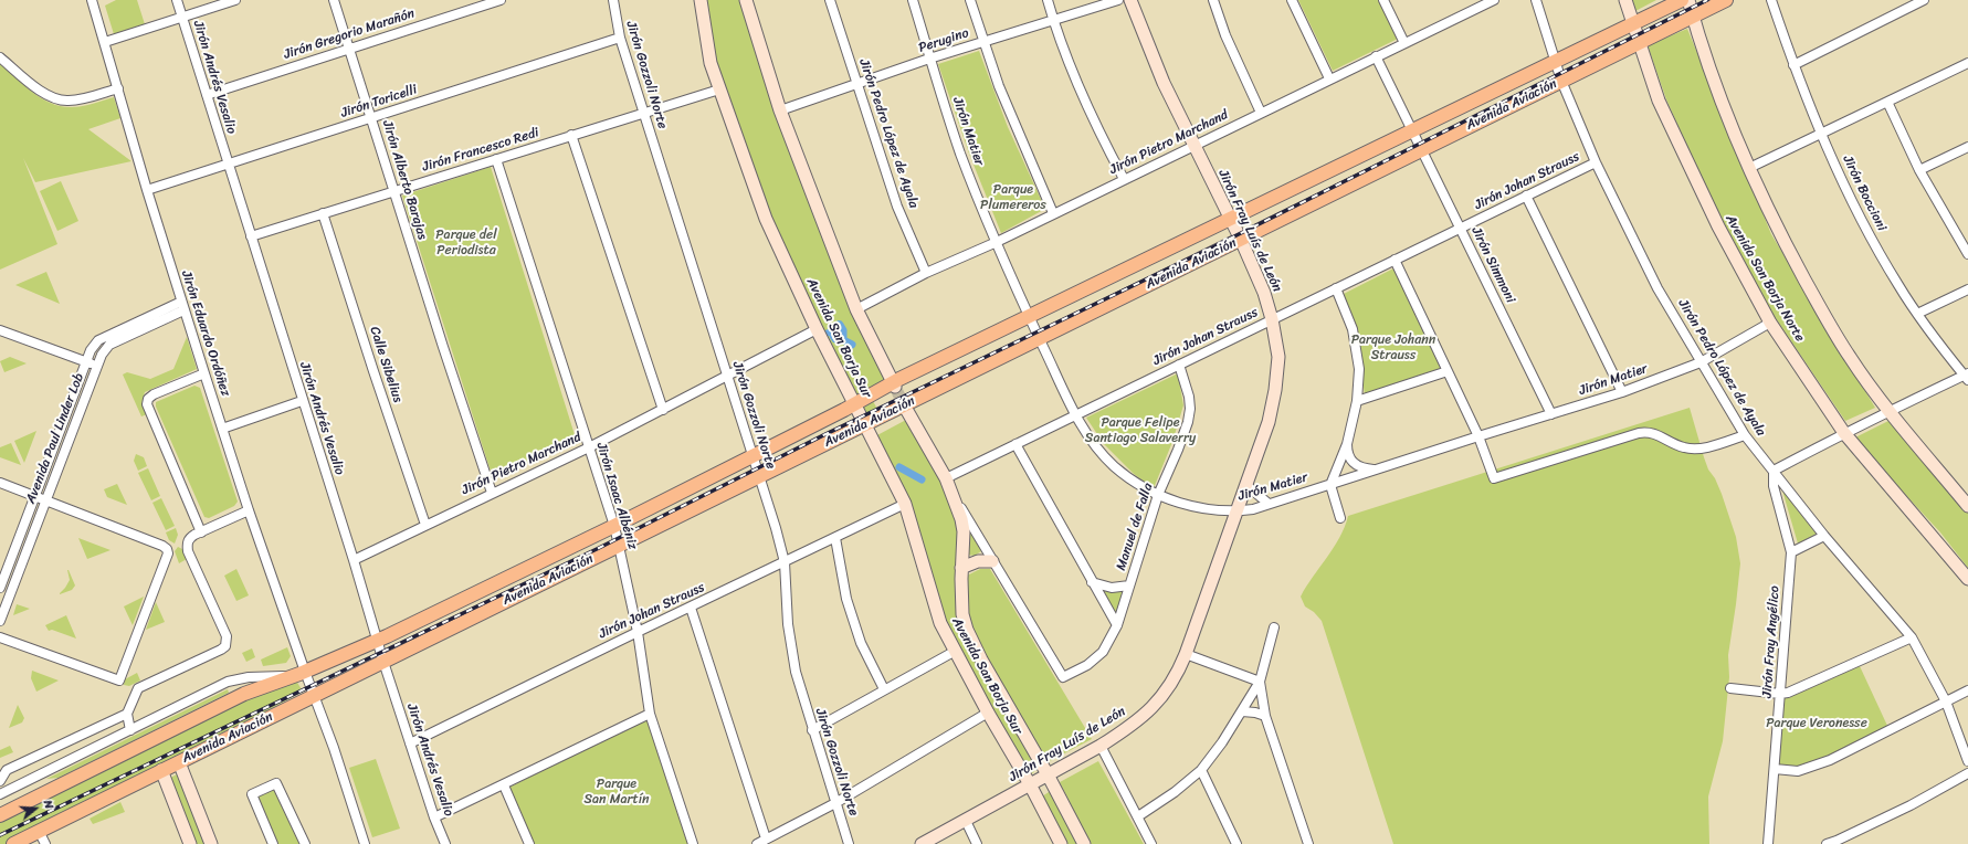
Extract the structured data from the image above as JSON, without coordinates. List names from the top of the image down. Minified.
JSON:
{"streets":{"main road":["Avenida Aviación","Jirón Fray Luís de León","Avenida San Borja Norte","Avenida San Borja Sur"],"street":["Jirón Gregorio Marañón","Perugino","Jirón Gozzoli Norte","Jirón Andrés Vesalio","Jirón Toricelli","Jirón Matier","Jirón Pedro López de Ayala","Jirón Pietro Marchand","Jirón Francesco Redi","Jirón Alberto Barajas","Jirón Johan Strauss","Jirón Boccioni","Jirón Simmoni","Jirón Eduardo Ordóñez","Calle Sibelius","Avenida Paul Linder Lob","Jirón Isaac Albéniz","Manuel de Falla","Jirón Fray Angélico"]},"crossings":[["Jirón Gregorio Marañón","Jirón Andrés Vesalio"],["Jirón Gregorio Marañón","Jirón Alberto Barajas"],["Perugino","Jirón Matier"],["Perugino","Jirón Pedro López de Ayala"],["Jirón Gozzoli Norte","Jirón Toricelli"],["Jirón Gozzoli Norte","Avenida Aviación"],["Jirón Gozzoli Norte","Jirón Pietro Marchand"],["Jirón Gozzoli Norte","Jirón Francesco Redi"],["Jirón Gozzoli Norte","Jirón Johan Strauss"],["Jirón Andrés Vesalio","Jirón Toricelli"],["Jirón Andrés Vesalio","Avenida Aviación"],["Jirón Andrés Vesalio","Jirón Pietro Marchand"],["Jirón Andrés Vesalio","Jirón Francesco Redi"],["Jirón Andrés Vesalio","Jirón Johan Strauss"],["Jirón Toricelli","Jirón Alberto Barajas"],["Jirón Toricelli","Jirón Eduardo Ordóñez"],["Avenida Aviación","Jirón Matier"],["Avenida Aviación","Jirón Pedro López de Ayala"],["Avenida Aviación","Jirón Fray Luís de León"],["Avenida Aviación","Jirón Simmoni"],["Avenida Aviación","Avenida San Borja Norte"],["Avenida Aviación","Jirón Eduardo Ordóñez"],["Avenida Aviación","Avenida San Borja Sur"],["Avenida Aviación","Jirón Isaac Albéniz"],["Jirón Matier","Jirón Pedro López de Ayala"],["Jirón Matier","Jirón Pietro Marchand"],["Jirón Matier","Jirón Johan Strauss"],["Jirón Matier","Jirón Fray Luís de León"],["Jirón Matier","Jirón Simmoni"],["Jirón Matier","Avenida San Borja Norte"],["Jirón Matier","Manuel de Falla"],["Jirón Pedro López de Ayala","Jirón Pietro Marchand"],["Jirón Pedro López de Ayala","Jirón Johan Strauss"],["Jirón Pedro López de Ayala","Jirón Fray Angélico"],["Jirón Pietro Marchand","Jirón Alberto Barajas"],["Jirón Pietro Marchand","Jirón Fray Luís de León"],["Jirón Pietro Marchand","Jirón Simmoni"],["Jirón Pietro Marchand","Avenida San Borja Sur"],["Jirón Pietro Marchand","Calle Sibelius"],["Jirón Pietro Marchand","Jirón Isaac Albéniz"],["Jirón Francesco Redi","Jirón Alberto Barajas"],["Jirón Francesco Redi","Avenida San Borja Sur"],["Jirón Francesco Redi","Calle Sibelius"],["Jirón Francesco Redi","Jirón Isaac Albéniz"],["Jirón Johan Strauss","Jirón Fray Luís de León"],["Jirón Johan Strauss","Jirón Simmoni"],["Jirón Johan Strauss","Avenida San Borja Sur"],["Jirón Johan Strauss","Jirón Isaac Albéniz"],["Jirón Johan Strauss","Manuel de Falla"],["Jirón Fray Luís de León","Avenida San Borja Sur"],["Jirón Eduardo Ordóñez","Avenida Paul Linder Lob"]],"parks":["Parque Plumereros","Parque del Periodista","Parque Johann Strauss","Parque Felipe Santiago Salaverry","Parque Veronesse","Parque San Martín"],"north":"right"}
